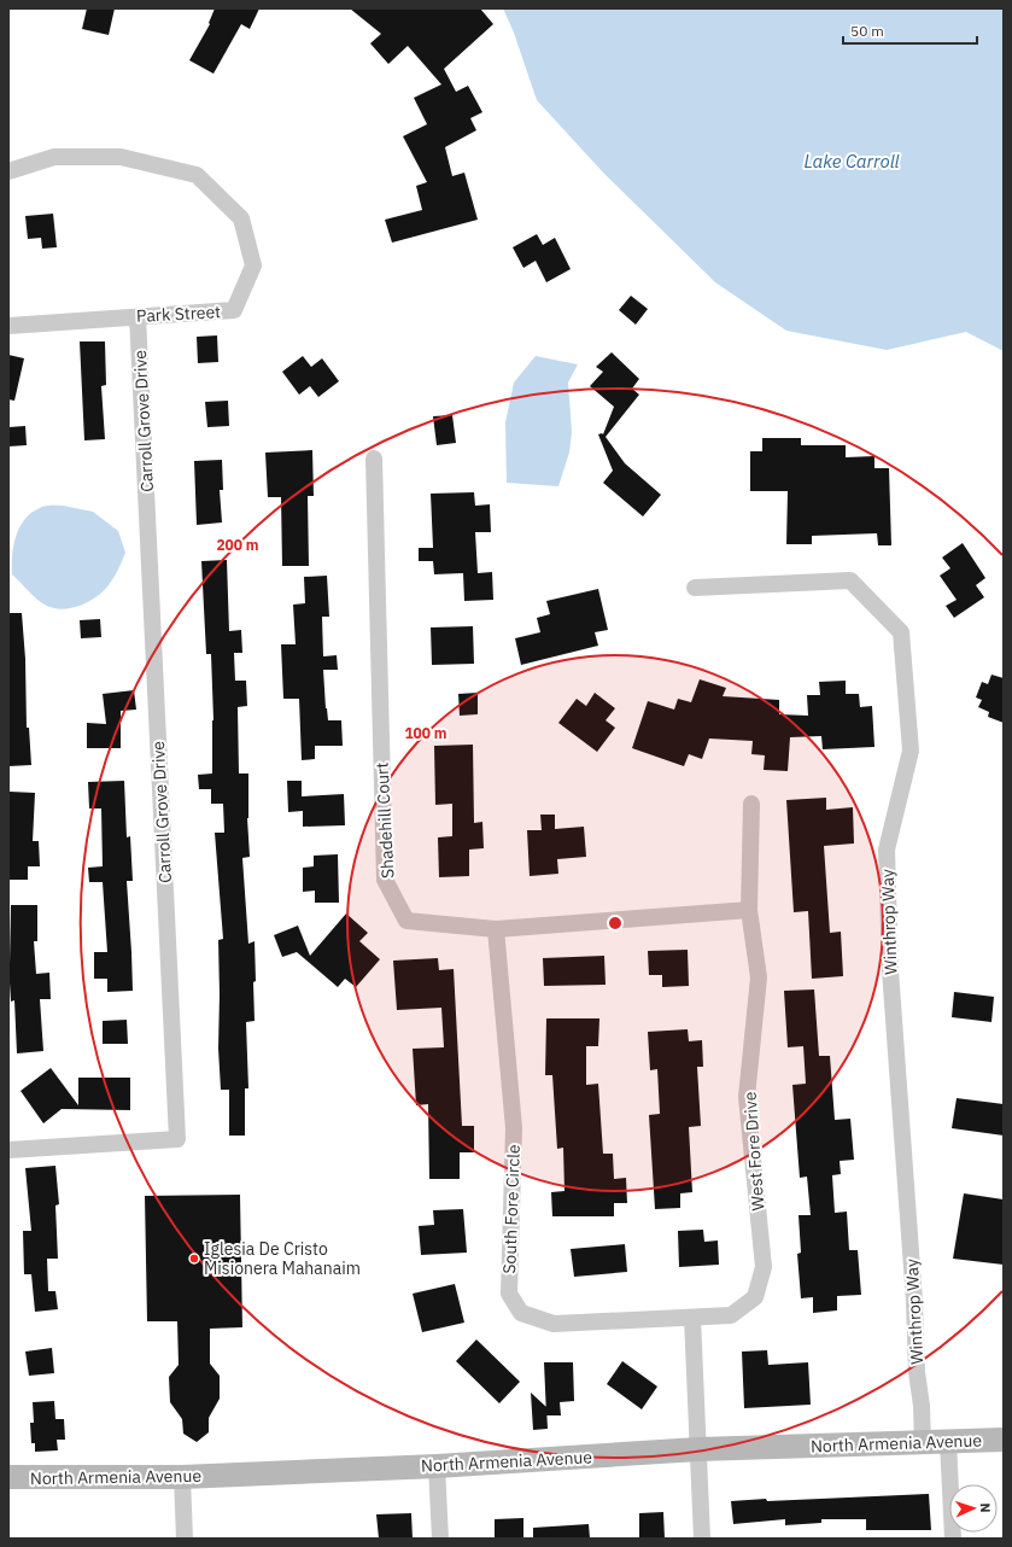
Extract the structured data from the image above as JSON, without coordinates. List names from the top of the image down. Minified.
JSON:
{"streets":{"main road":["North Armenia Avenue"],"street":["Park Street","Carroll Grove Drive","Shadehill Court","Winthrop Way","West Fore Drive","South Fore Circle"]},"crossings":[["Park Street","Carroll Grove Drive"],["Shadehill Court","West Fore Drive"],["Shadehill Court","South Fore Circle"],["Winthrop Way","North Armenia Avenue"],["West Fore Drive","South Fore Circle"]],"water":["Lake Carroll"],"places":["Iglesia De Cristo Misionera Mahanaim"],"scale_bar":"50 m","north":"right","rings":["200 m","100 m"]}
